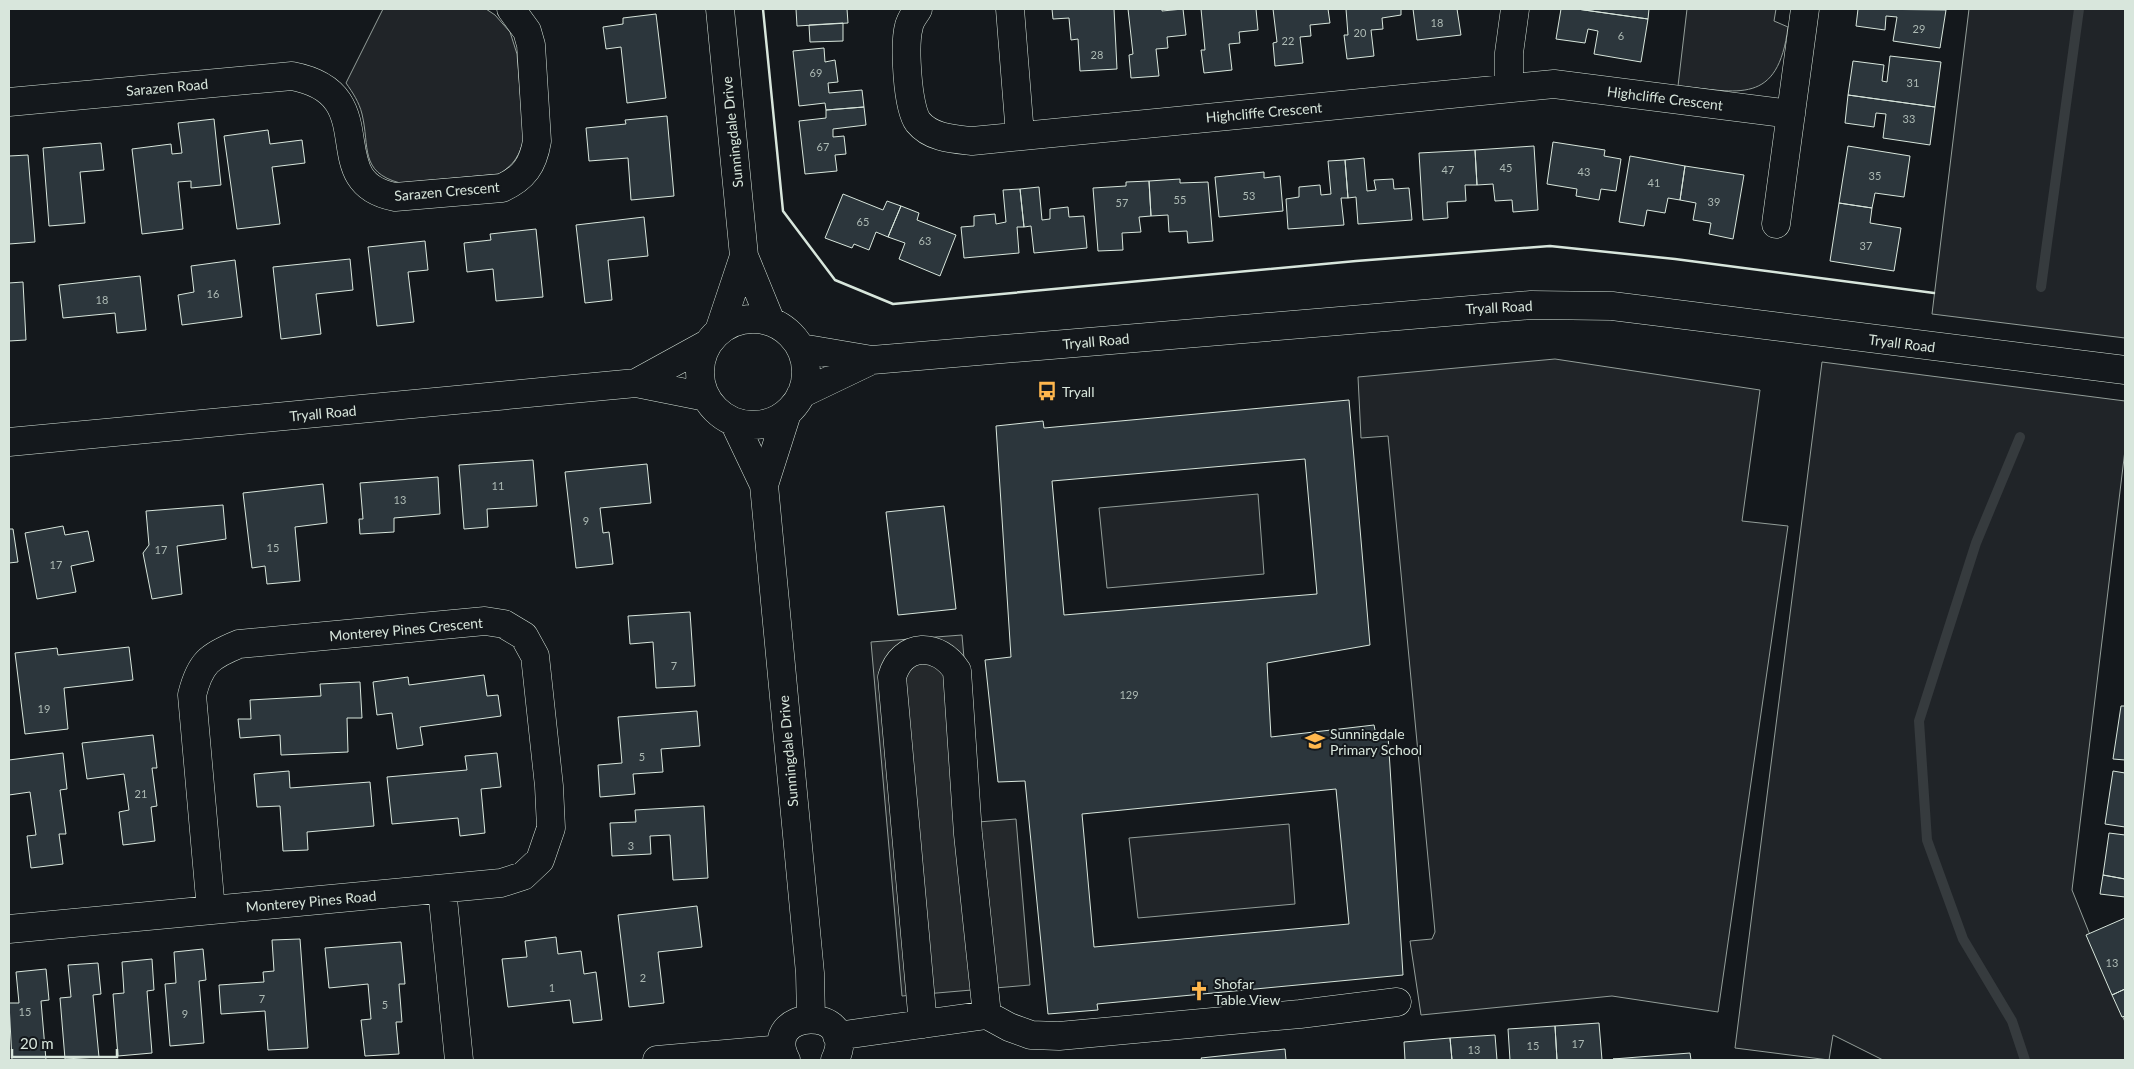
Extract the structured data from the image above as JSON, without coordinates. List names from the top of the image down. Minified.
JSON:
{"streets":{"street":["Sarazen Road","Highcliffe Crescent","Sunningdale Drive","Sarazen Crescent","Tryall Road","Monterey Pines Crescent","Monterey Pines Road"]},"crossings":[["Sarazen Road","Sarazen Crescent"],["Sunningdale Drive","Tryall Road"],["Monterey Pines Crescent","Monterey Pines Road"]],"places":{"bus stop":["Tryall"],"school or university":["Sunningdale Primary School"],"church":["Shofar Table View"]},"house_numbers":["18","29","20","6","22","28","69","31","33","67","45","47","43","35","41","53","55","39","57","65","63","37","16","18","11","13","9","15","17","17","7","129","19","5","21","3","13","2","1","7","5","15","9","17","15","13"],"scale_bar":"20 m"}
